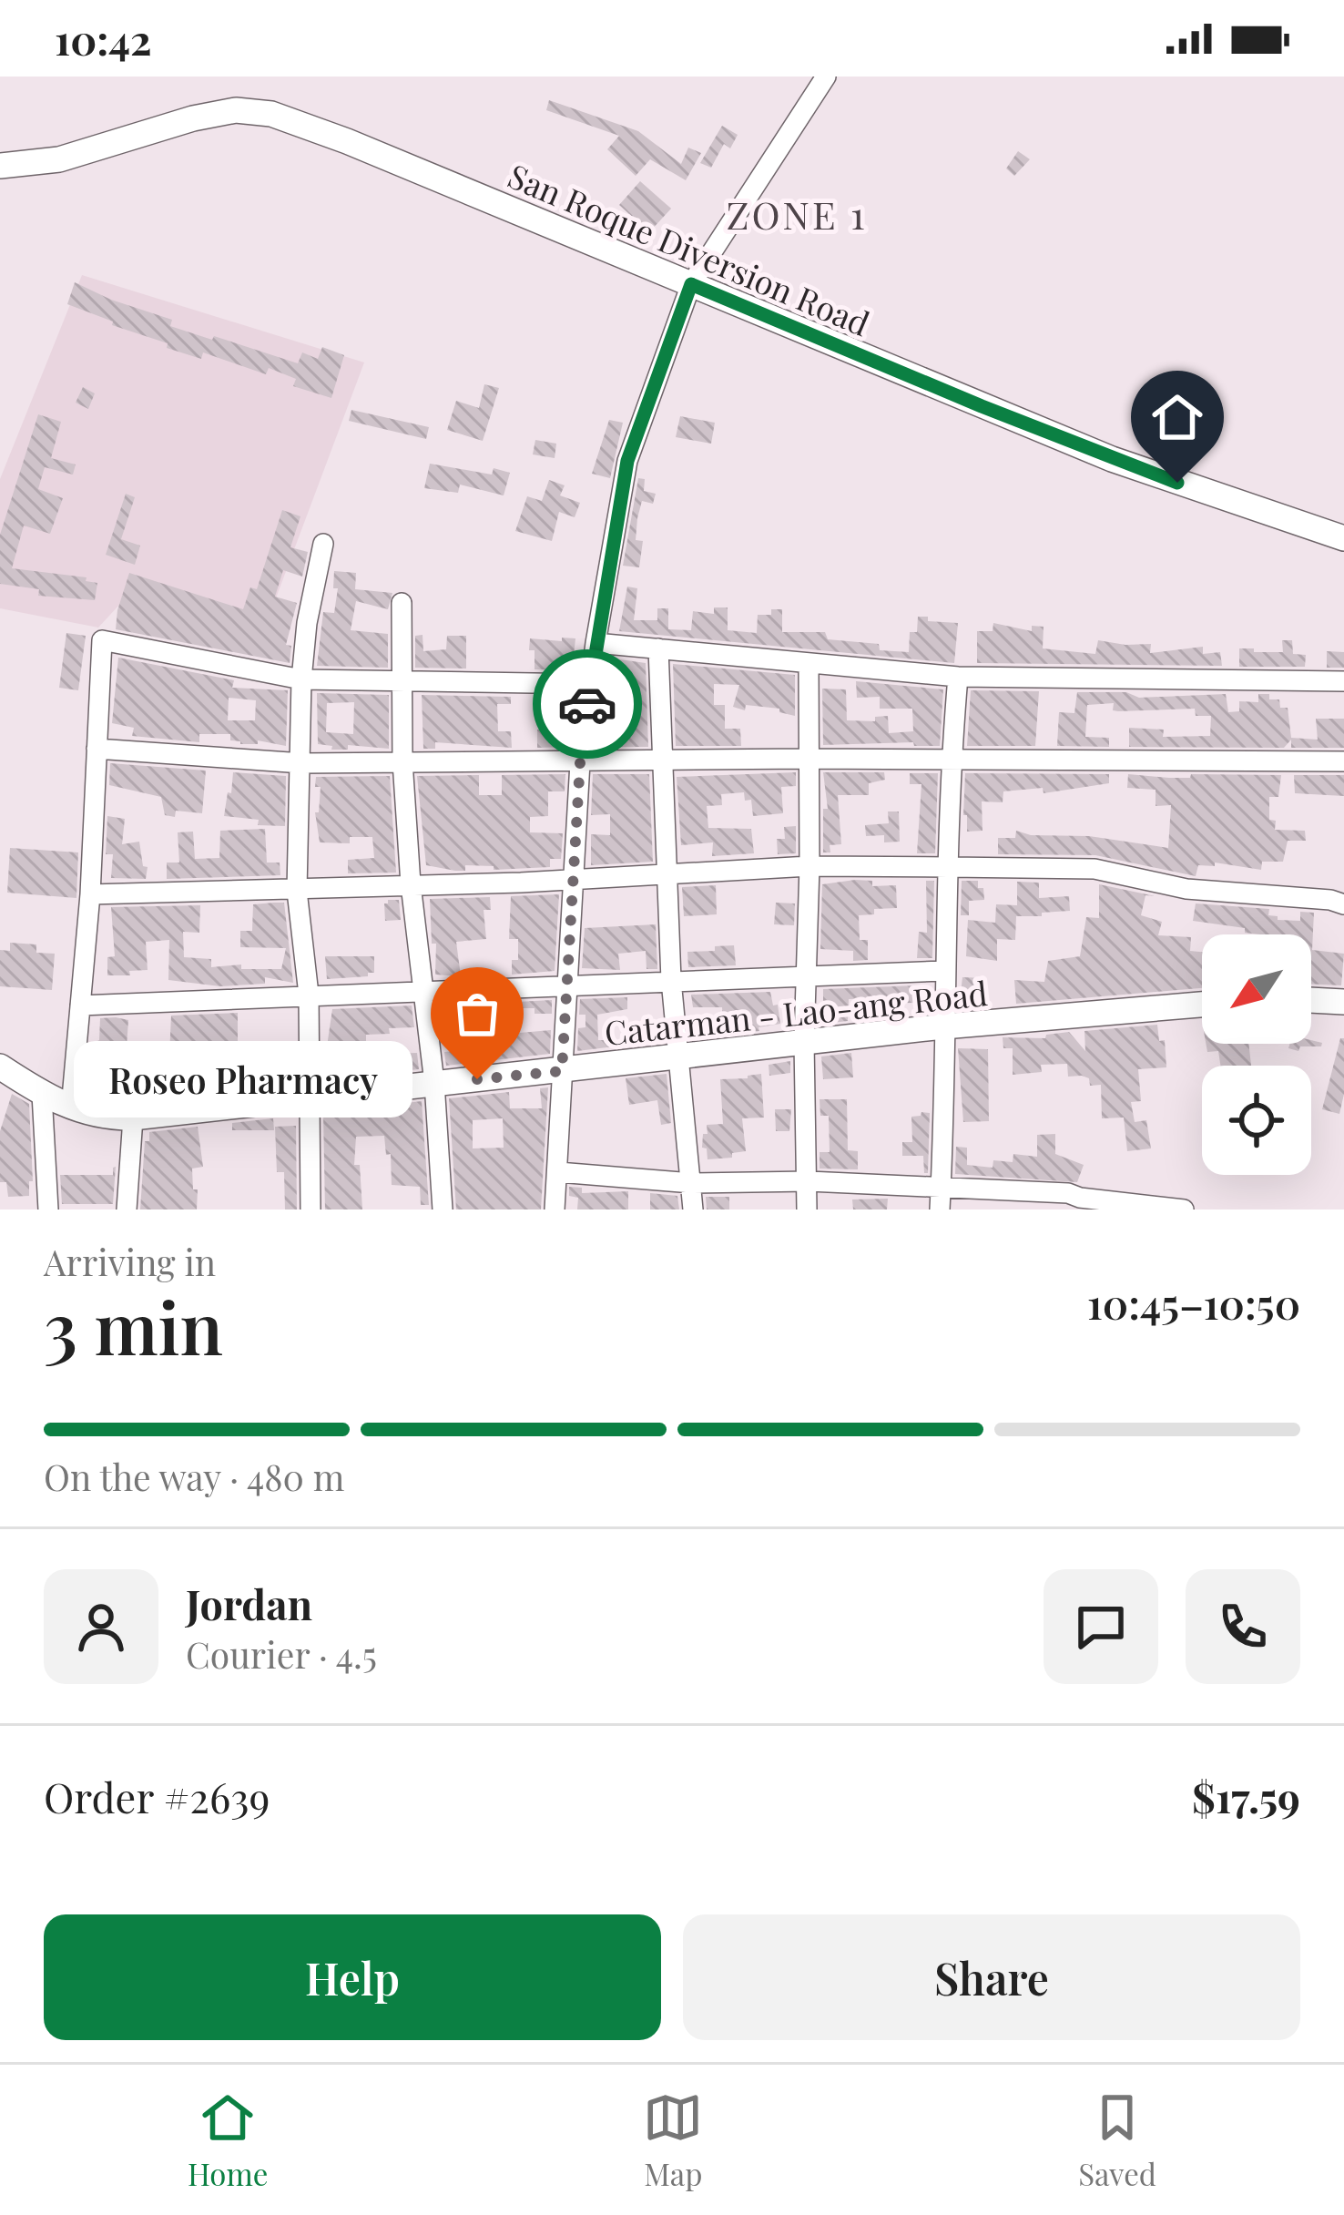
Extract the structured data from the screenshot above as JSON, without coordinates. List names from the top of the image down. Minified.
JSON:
{"streets":{"main road":["San Roque Diversion Road","Catarman - Lao-ang Road"]},"districts":["ZONE 1"],"places":["Roseo Pharmacy"],"north":"bottom left","page":{"status":"10:42","bubble":"Roseo Pharmacy","heading":["3 min","Arriving in","10:45–10:50"],"panel":["Jordan","Courier · 4.5","Order #2639","$17.59"],"bar":"On the way · 480 m","buttons":["Help","Share"],"tabs":["Home","Map","Saved"]}}
